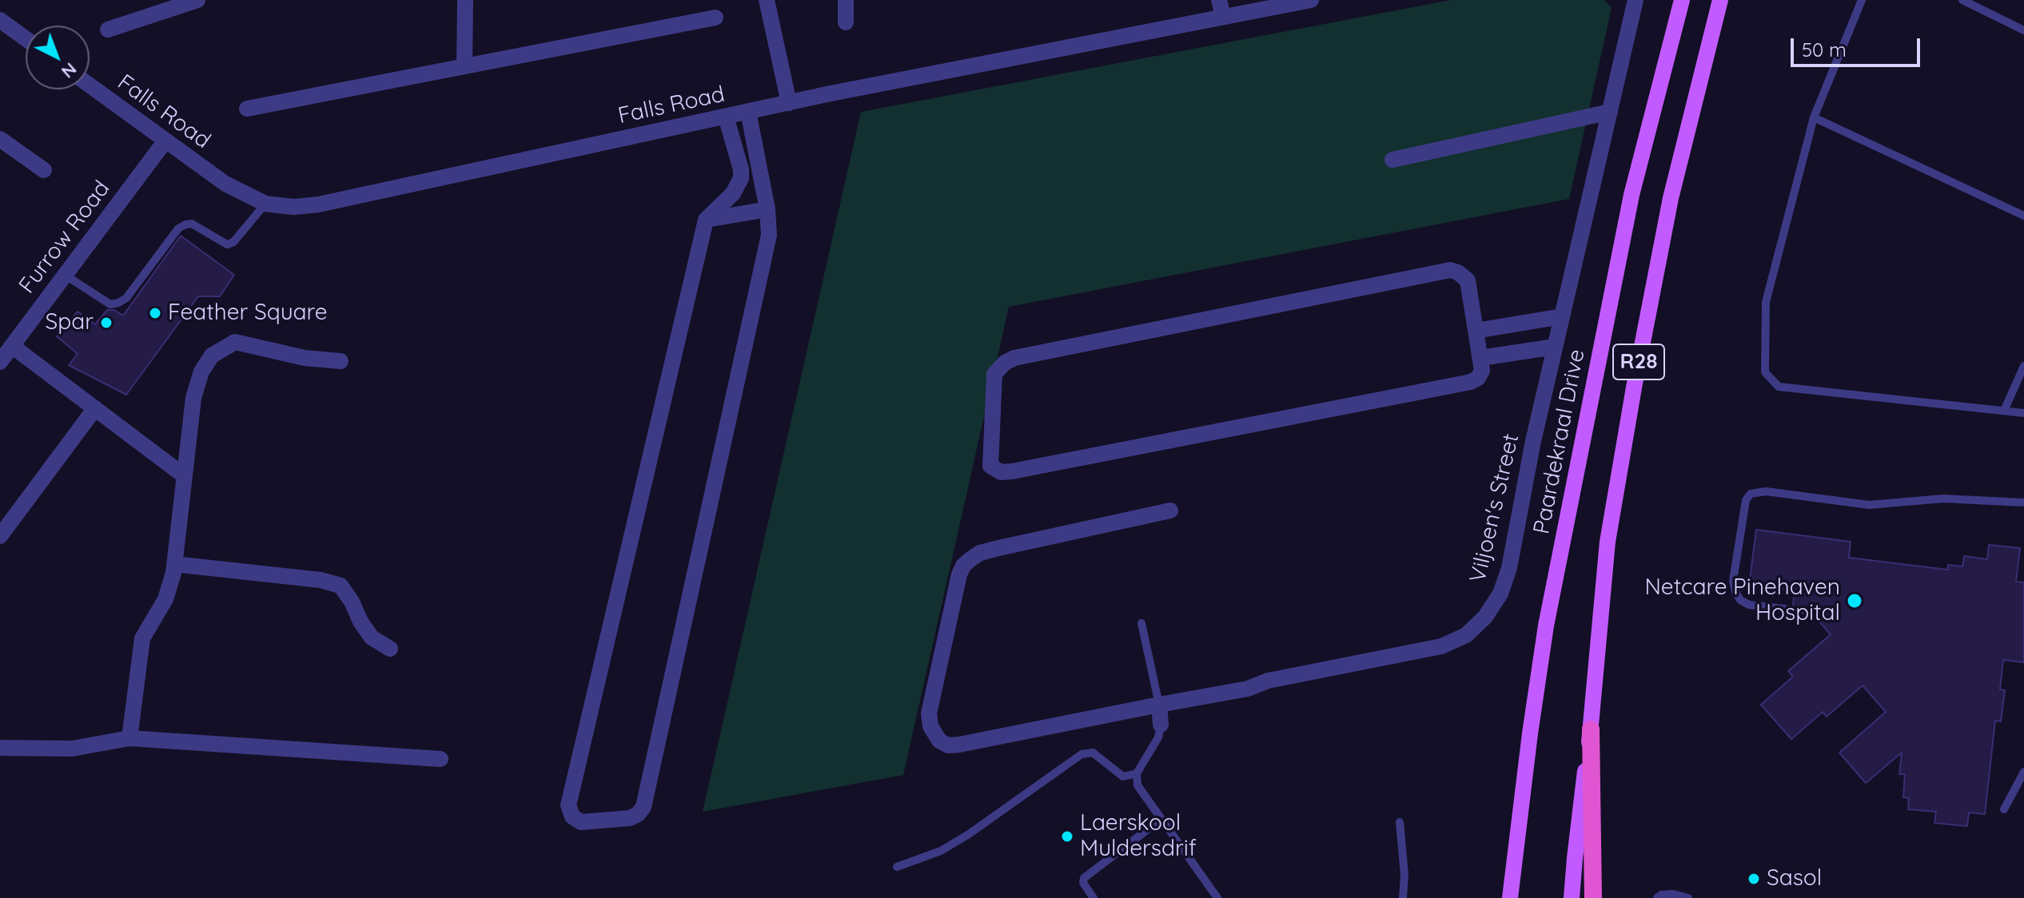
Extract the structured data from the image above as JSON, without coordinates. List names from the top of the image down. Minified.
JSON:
{"streets":{"main road":["R28","Paardekraal Drive"],"street":["Falls Road","Furrow Road","Viljoen's Street"]},"crossings":[["Falls Road","Furrow Road"]],"places":["Feather Square","Spar","Netcare Pinehaven Hospital","Laerskool Muldersdrif","Sasol"],"scale_bar":"50 m","north":"bottom right"}
